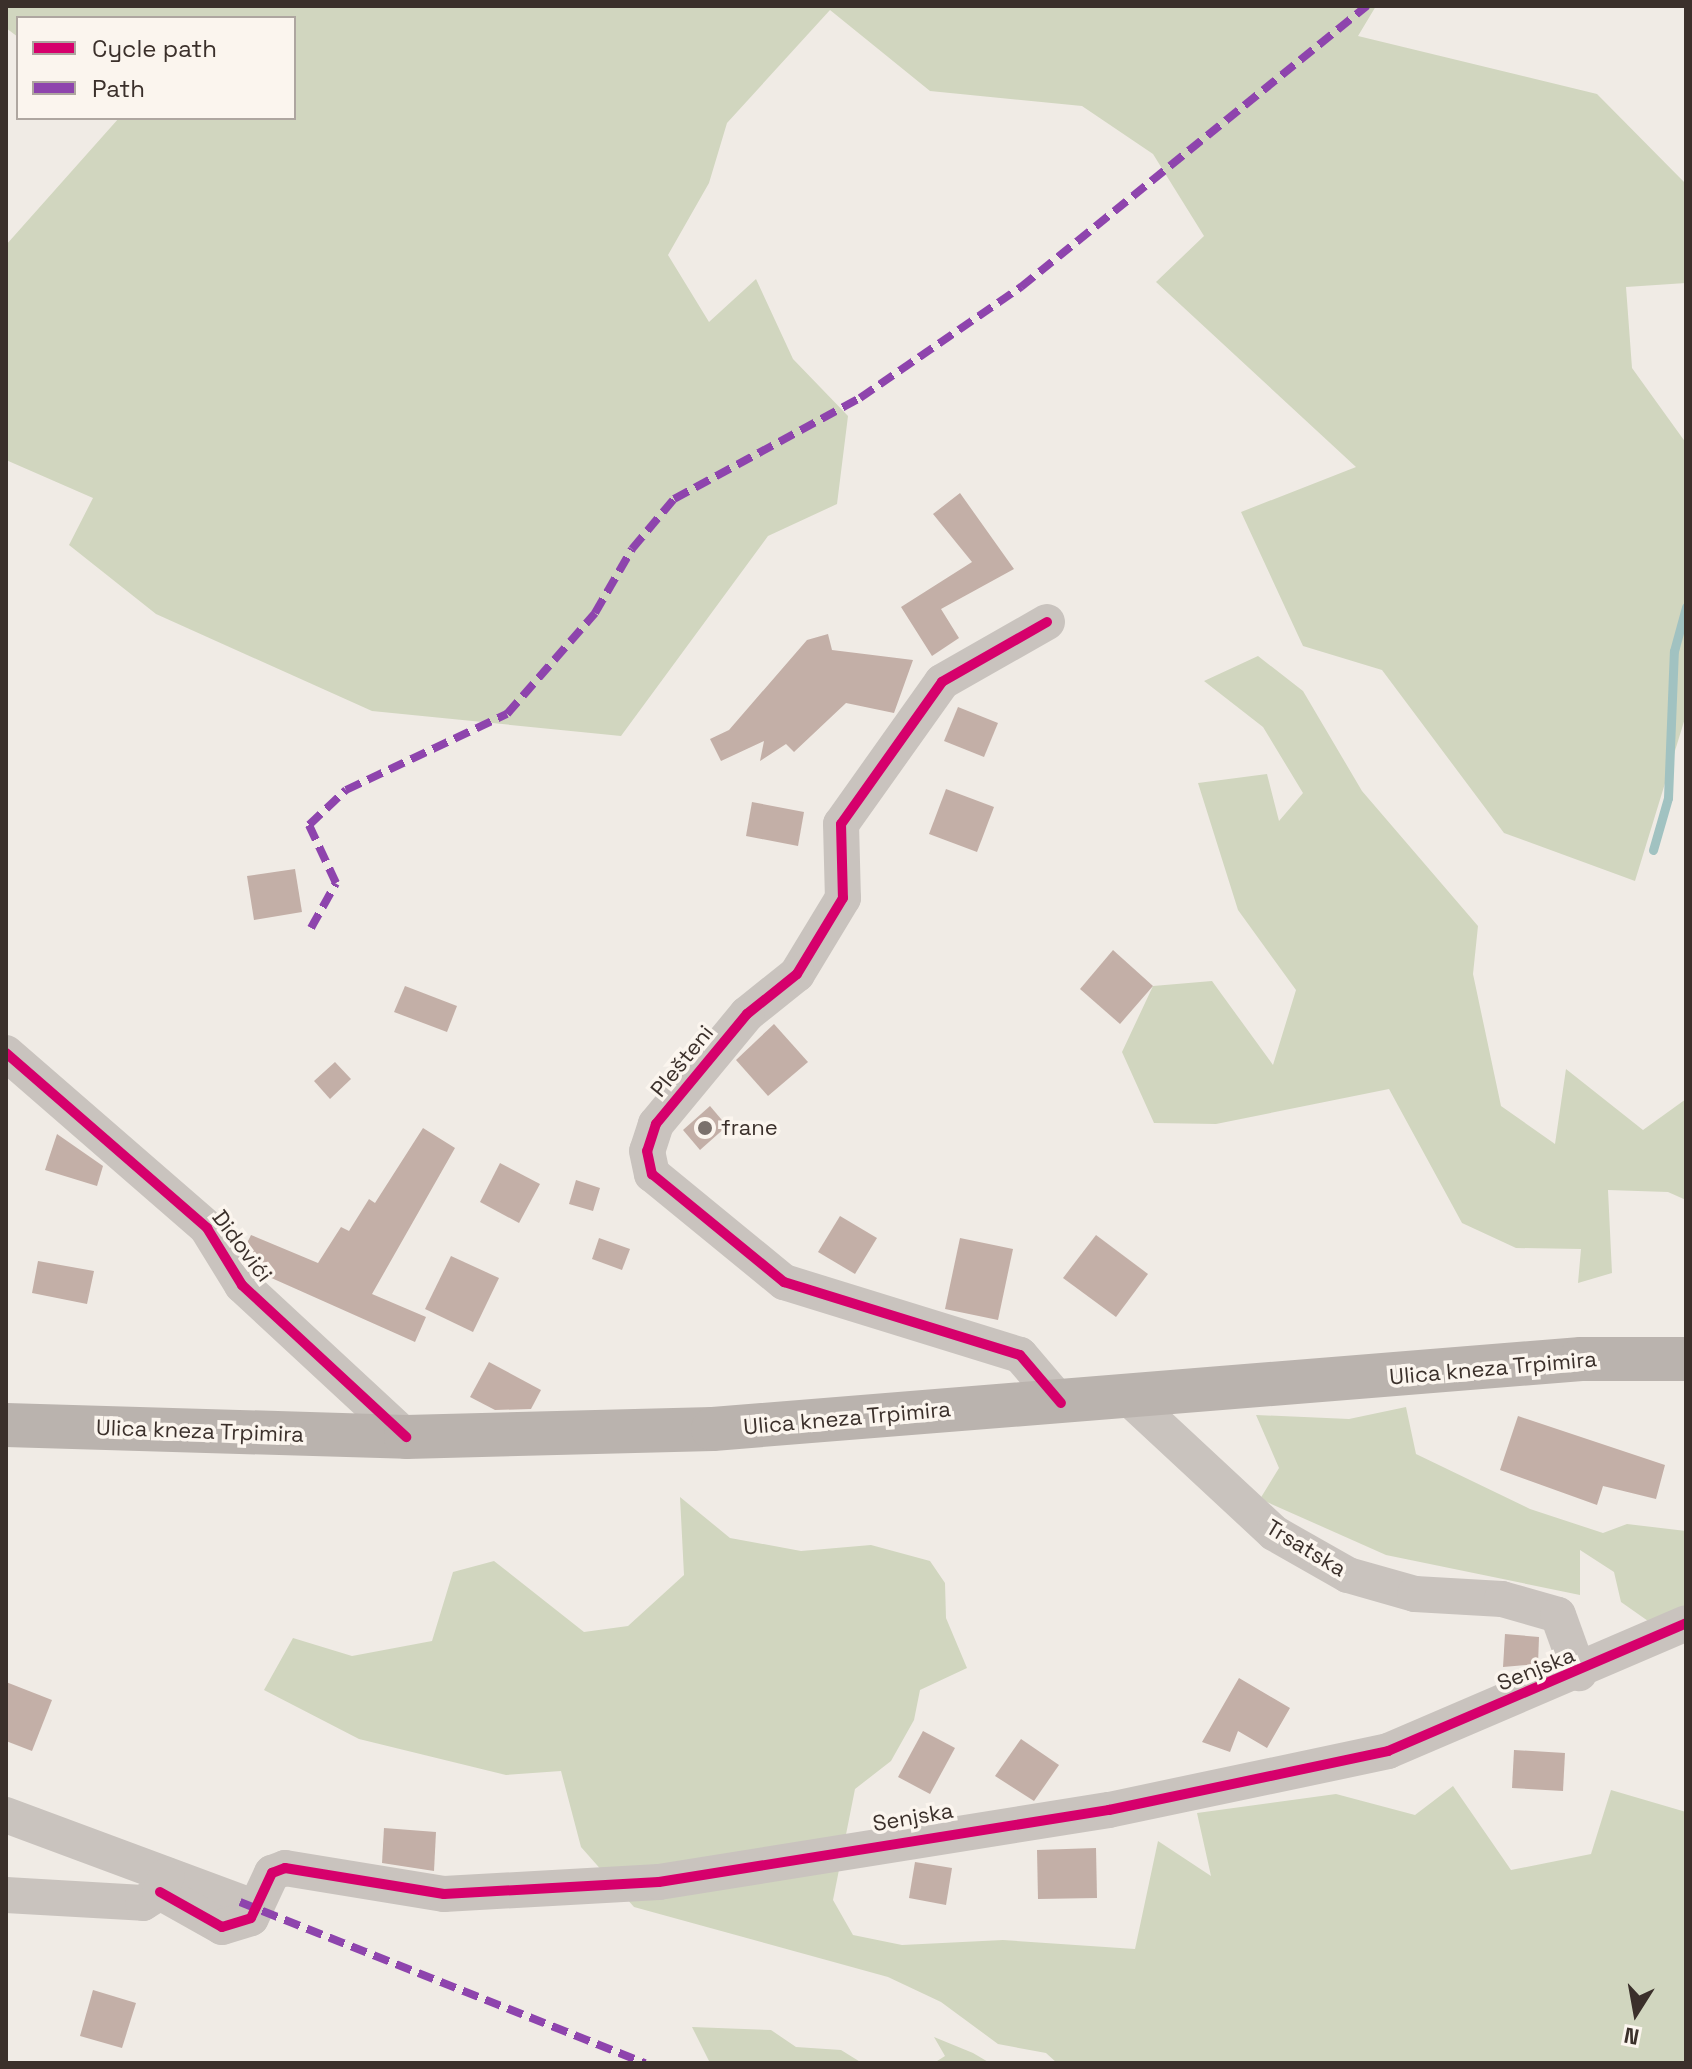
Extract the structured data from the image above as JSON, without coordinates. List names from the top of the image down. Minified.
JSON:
{"streets":{"main road":["Ulica kneza Trpimira"],"street":["Plešteni","Didovići","Trsatska","Senjska"]},"crossings":[["Plešteni","Ulica kneza Trpimira"],["Didovići","Ulica kneza Trpimira"],["Ulica kneza Trpimira","Trsatska"],["Trsatska","Senjska"]],"places":["frane"],"legend":["Cycle path","Path"],"north":"bottom"}
